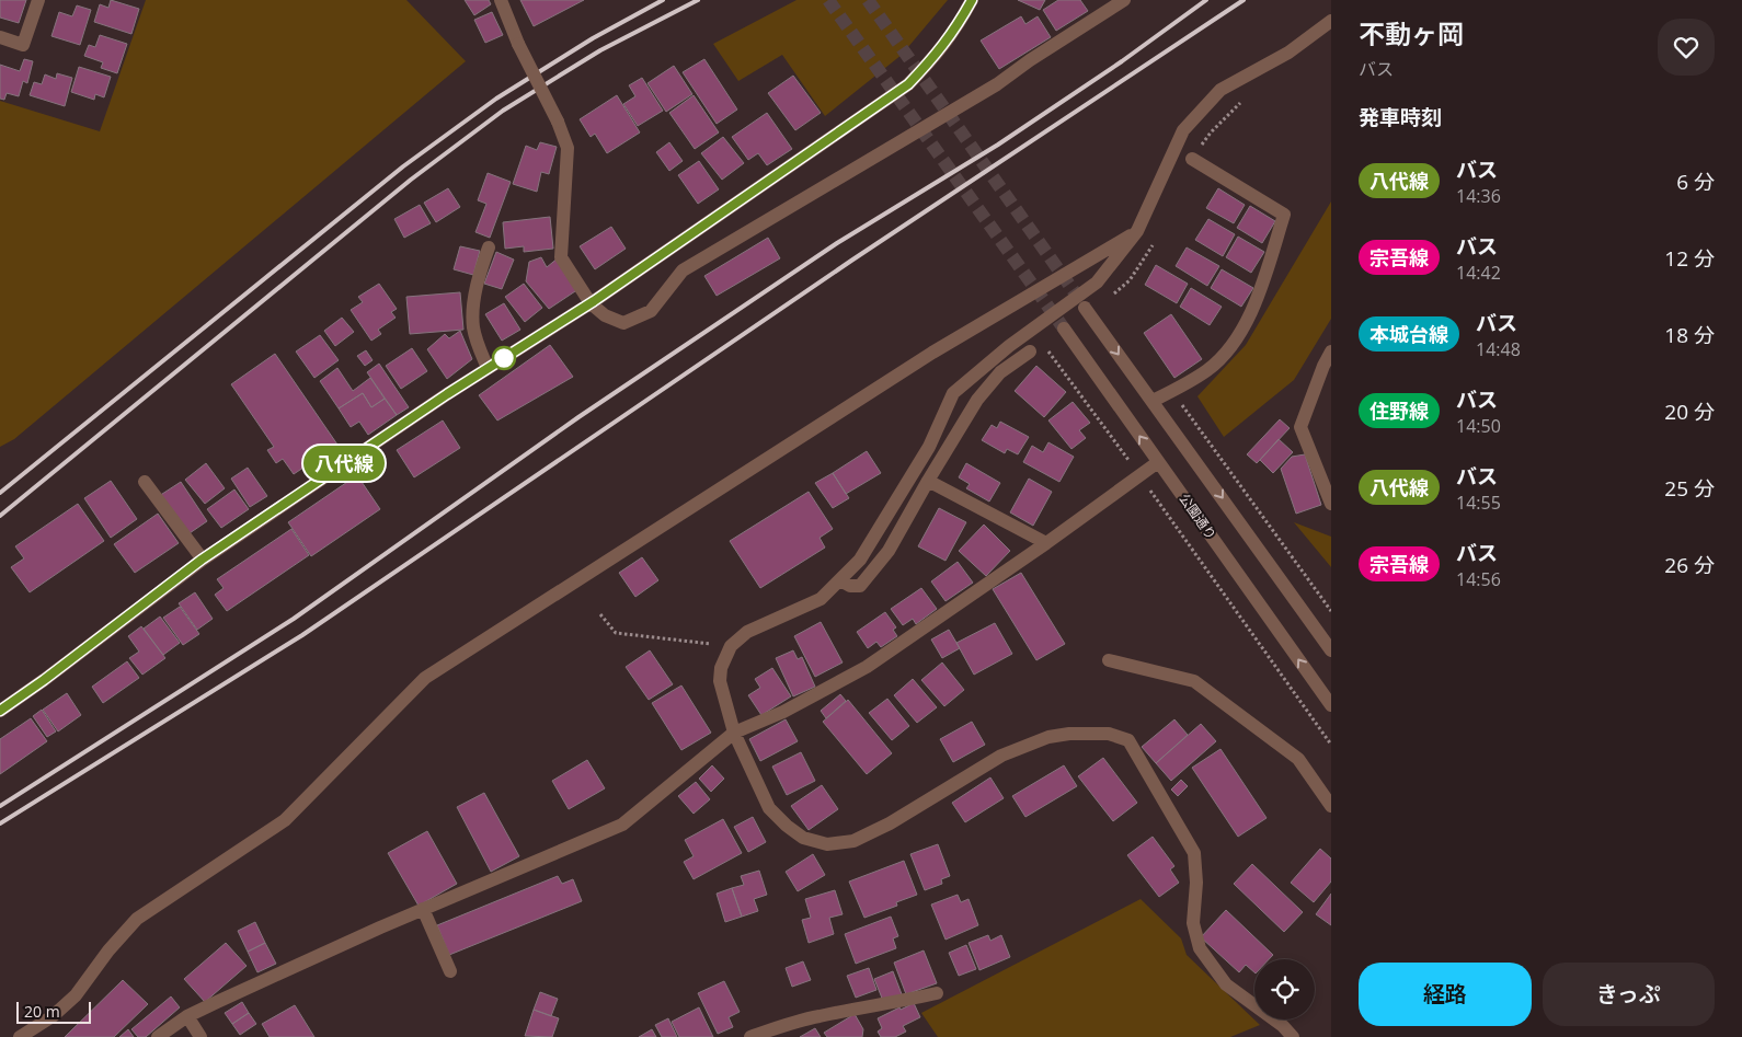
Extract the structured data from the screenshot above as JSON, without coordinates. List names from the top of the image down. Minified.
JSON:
{"streets":{"street":["公園通り"]},"lines":["bus line 八代線"],"scale_bar":"20 m","page":{"on_map":"八代線","heading":[["不動ヶ岡","バス"],"発車時刻"],"list":[{"mark":"八代線","name":"バス","note":"14:36","value":"6 分"},{"mark":"宗吾線","name":"バス","note":"14:42","value":"12 分"},{"mark":"本城台線","name":"バス","note":"14:48","value":"18 分"},{"mark":"住野線","name":"バス","note":"14:50","value":"20 分"},{"mark":"八代線","name":"バス","note":"14:55","value":"25 分"},{"mark":"宗吾線","name":"バス","note":"14:56","value":"26 分"}],"buttons":["経路","きっぷ"],"scale":"20 m"}}
